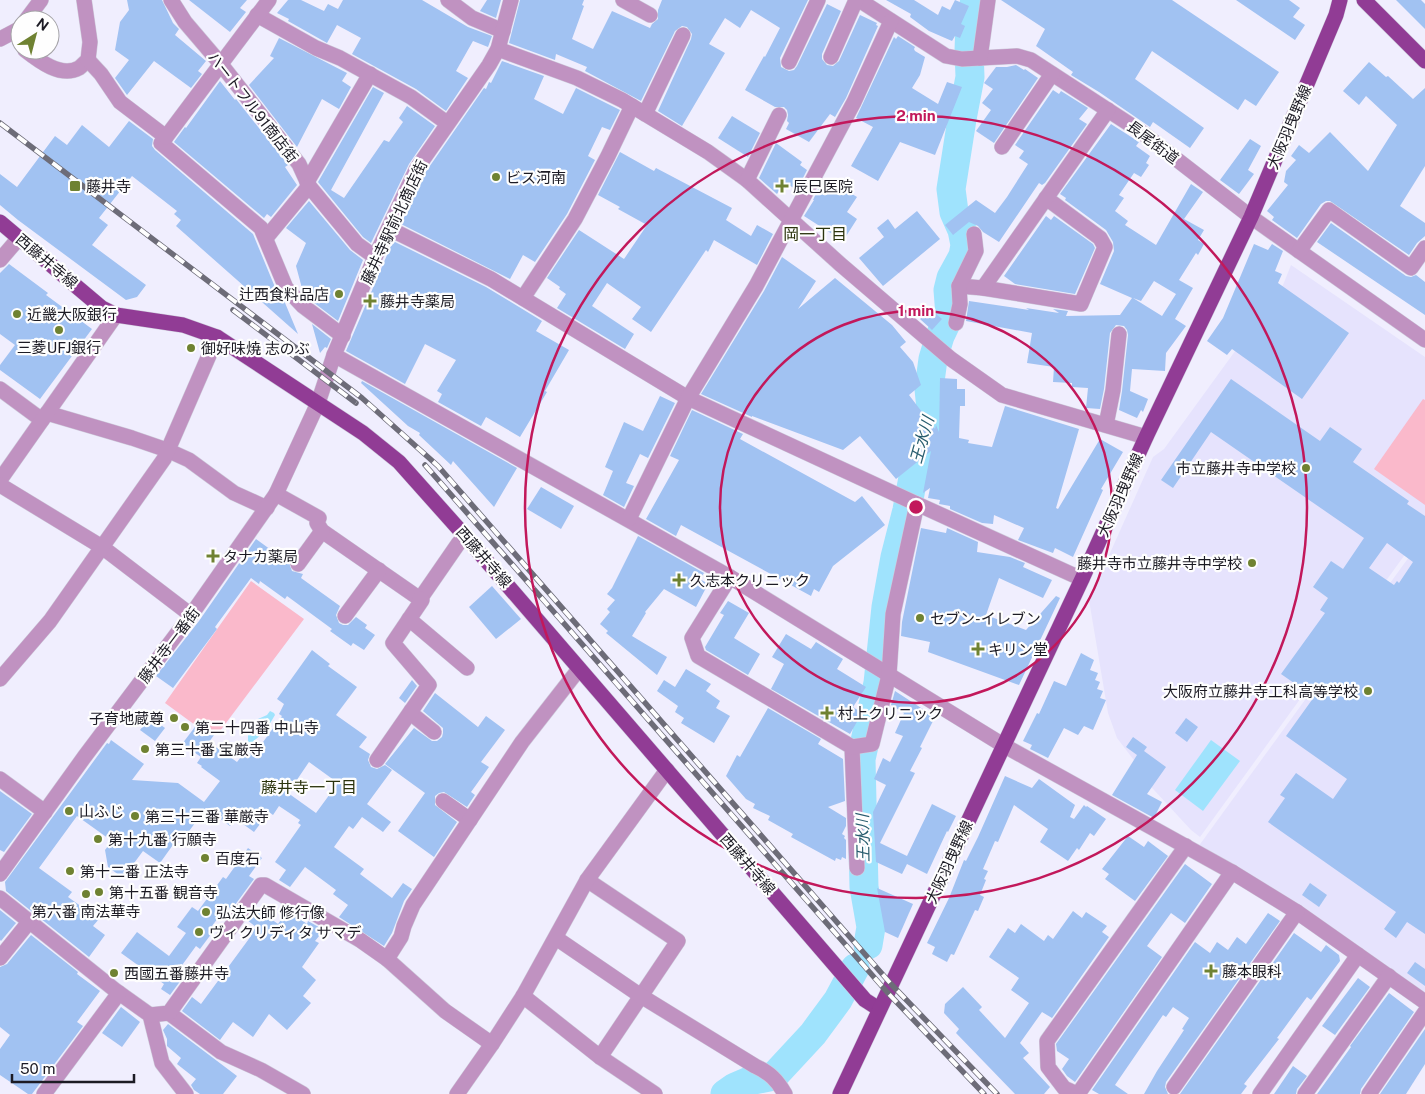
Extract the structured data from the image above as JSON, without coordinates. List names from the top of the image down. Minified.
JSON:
{"streets":{"main road":["大阪羽曳野線","西藤井寺線"],"street":["ハートフル91商店街","長尾街道","藤井寺駅前北商店街","藤井寺一番街"]},"crossings":[["ハートフル91商店街","藤井寺駅前北商店街"],["大阪羽曳野線","長尾街道"],["大阪羽曳野線","西藤井寺線"],["藤井寺駅前北商店街","西藤井寺線"],["藤井寺駅前北商店街","藤井寺一番街"],["西藤井寺線","藤井寺一番街"]],"districts":["岡一丁目","藤井寺一丁目"],"water":["王水川"],"places":{"other":["ビス河南","辻西食料品店","近畿大阪銀行","三菱UFJ銀行","御好味焼 志のぶ","市立藤井寺中学校","藤井寺市立藤井寺中学校","セブン-イレブン","大阪府立藤井寺工科高等学校","子育地蔵尊","第二十四番 中山寺","第三十番 宝厳寺","山ふじ","第三十三番 華厳寺","第十九番 行願寺","百度石","第十二番 正法寺","第十五番 観音寺","第六番 南法華寺","弘法大師 修行像","ヴィクリディタ サマデ","西國五番藤井寺"],"transit":["藤井寺"],"health":["辰巳医院","藤井寺薬局","タナカ薬局","久志本クリニック","キリン堂","村上クリニック","藤本眼科"]},"scale_bar":"50 m","north":"top right","rings":["2 min","1 min"]}
